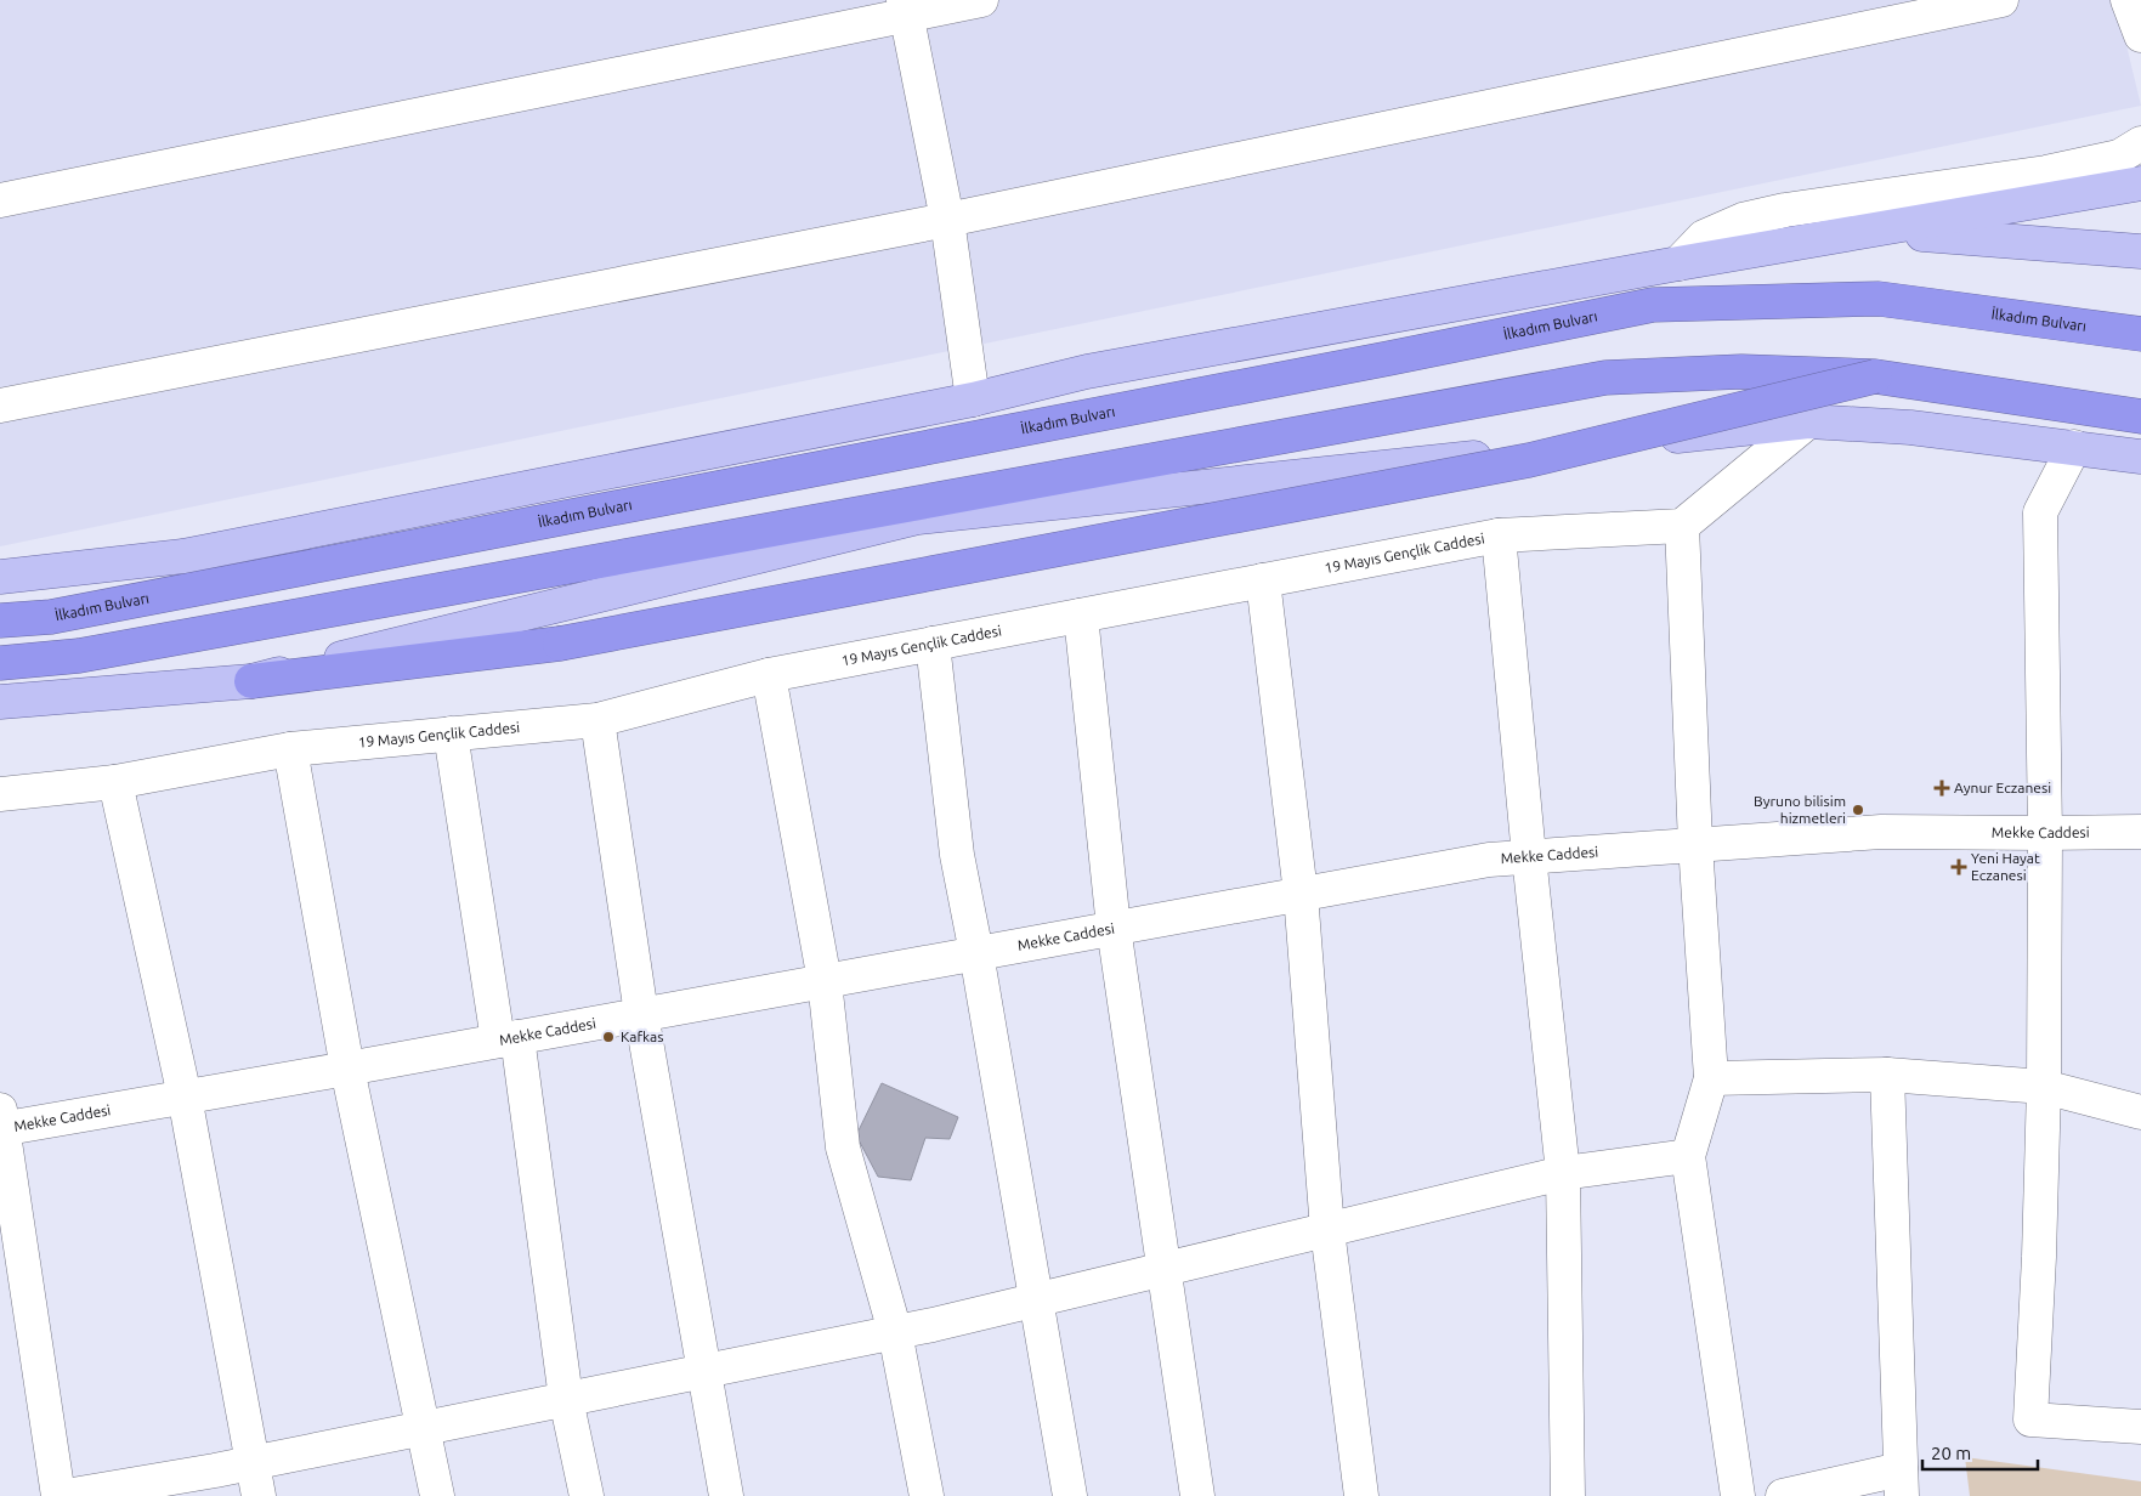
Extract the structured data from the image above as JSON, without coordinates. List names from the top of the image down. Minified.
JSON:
{"streets":{"highway":["İlkadım Bulvarı"],"street":["19 Mayıs Gençlik Caddesi","Mekke Caddesi"]},"places":{"health":["Aynur Eczanesi","Yeni Hayat Eczanesi"],"other":["Byruno bilisim hizmetleri","Kafkas"]},"scale_bar":"20 m"}
